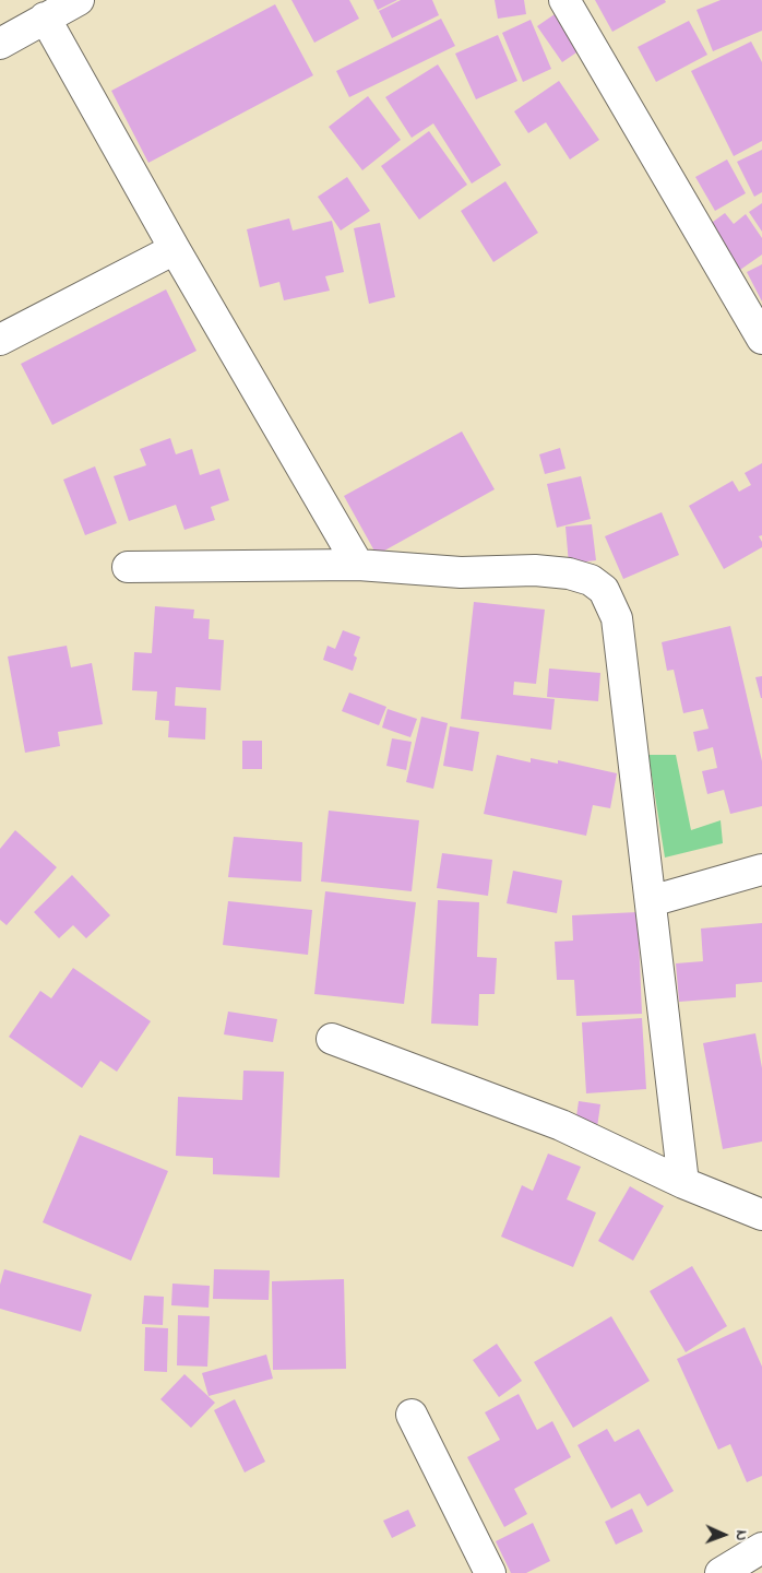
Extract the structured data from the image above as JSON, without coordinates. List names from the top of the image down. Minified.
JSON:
{"north":"right"}
